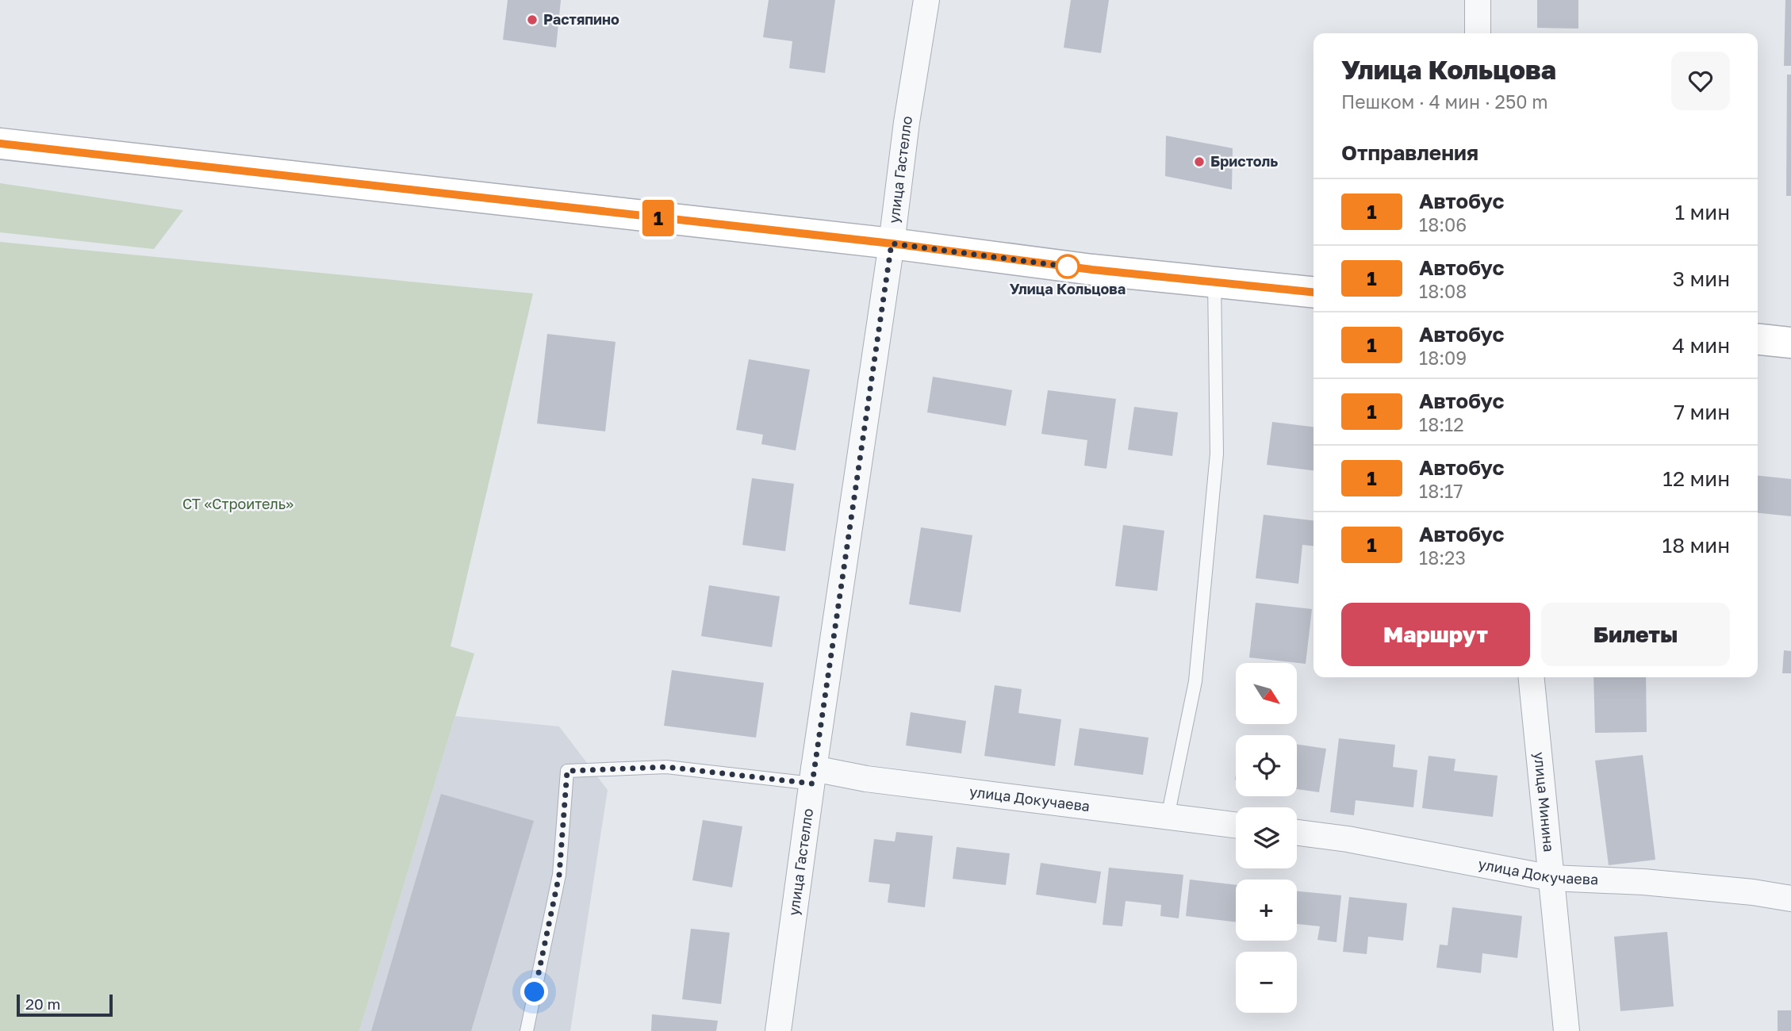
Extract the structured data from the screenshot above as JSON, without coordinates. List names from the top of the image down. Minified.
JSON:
{"streets":{"street":["улица Гастелло","улица Докучаева","улица Минина"]},"crossings":[["улица Гастелло","улица Докучаева"],["улица Докучаева","улица Минина"]],"parks":["СТ «Строитель»"],"places":["Растяпино","Бристоль","Улица Кольцова"],"lines":["bus line 1"],"scale_bar":"20 m","north":"bottom right","page":{"on_map":"1","heading":[["Улица Кольцова","Пешком · 4 мин · 250 m"],"Отправления"],"list":[{"mark":"1","name":"Автобус","note":"18:06","value":"1 мин"},{"mark":"1","name":"Автобус","note":"18:08","value":"3 мин"},{"mark":"1","name":"Автобус","note":"18:09","value":"4 мин"},{"mark":"1","name":"Автобус","note":"18:12","value":"7 мин"},{"mark":"1","name":"Автобус","note":"18:17","value":"12 мин"},{"mark":"1","name":"Автобус","note":"18:23","value":"18 мин"}],"buttons":["Маршрут","Билеты"],"map_buttons":["+","−"],"scale":"20 m"}}
